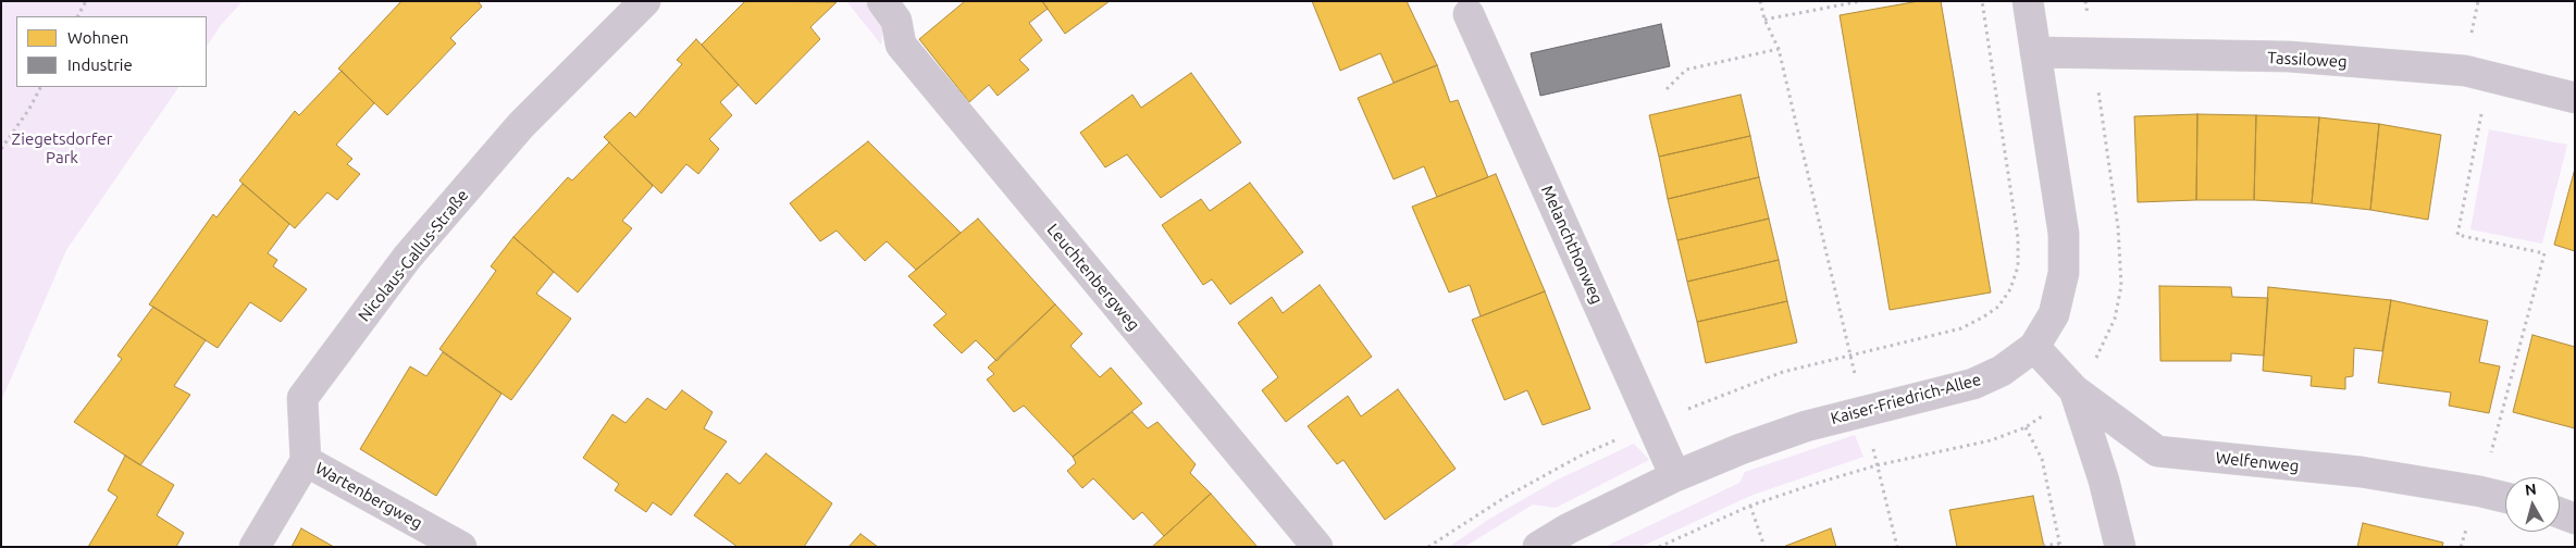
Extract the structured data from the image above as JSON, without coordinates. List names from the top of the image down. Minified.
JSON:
{"streets":{"street":["Tassiloweg","Melanchthonweg","Nicolaus-Gallus-Straße","Leuchtenbergweg","Kaiser-Friedrich-Allee","Welfenweg","Wartenbergweg"]},"crossings":[["Tassiloweg","Kaiser-Friedrich-Allee"],["Melanchthonweg","Kaiser-Friedrich-Allee"],["Nicolaus-Gallus-Straße","Wartenbergweg"],["Kaiser-Friedrich-Allee","Welfenweg"]],"parks":["Ziegetsdorfer Park"],"legend":["Wohnen","Industrie"],"north":"top"}
